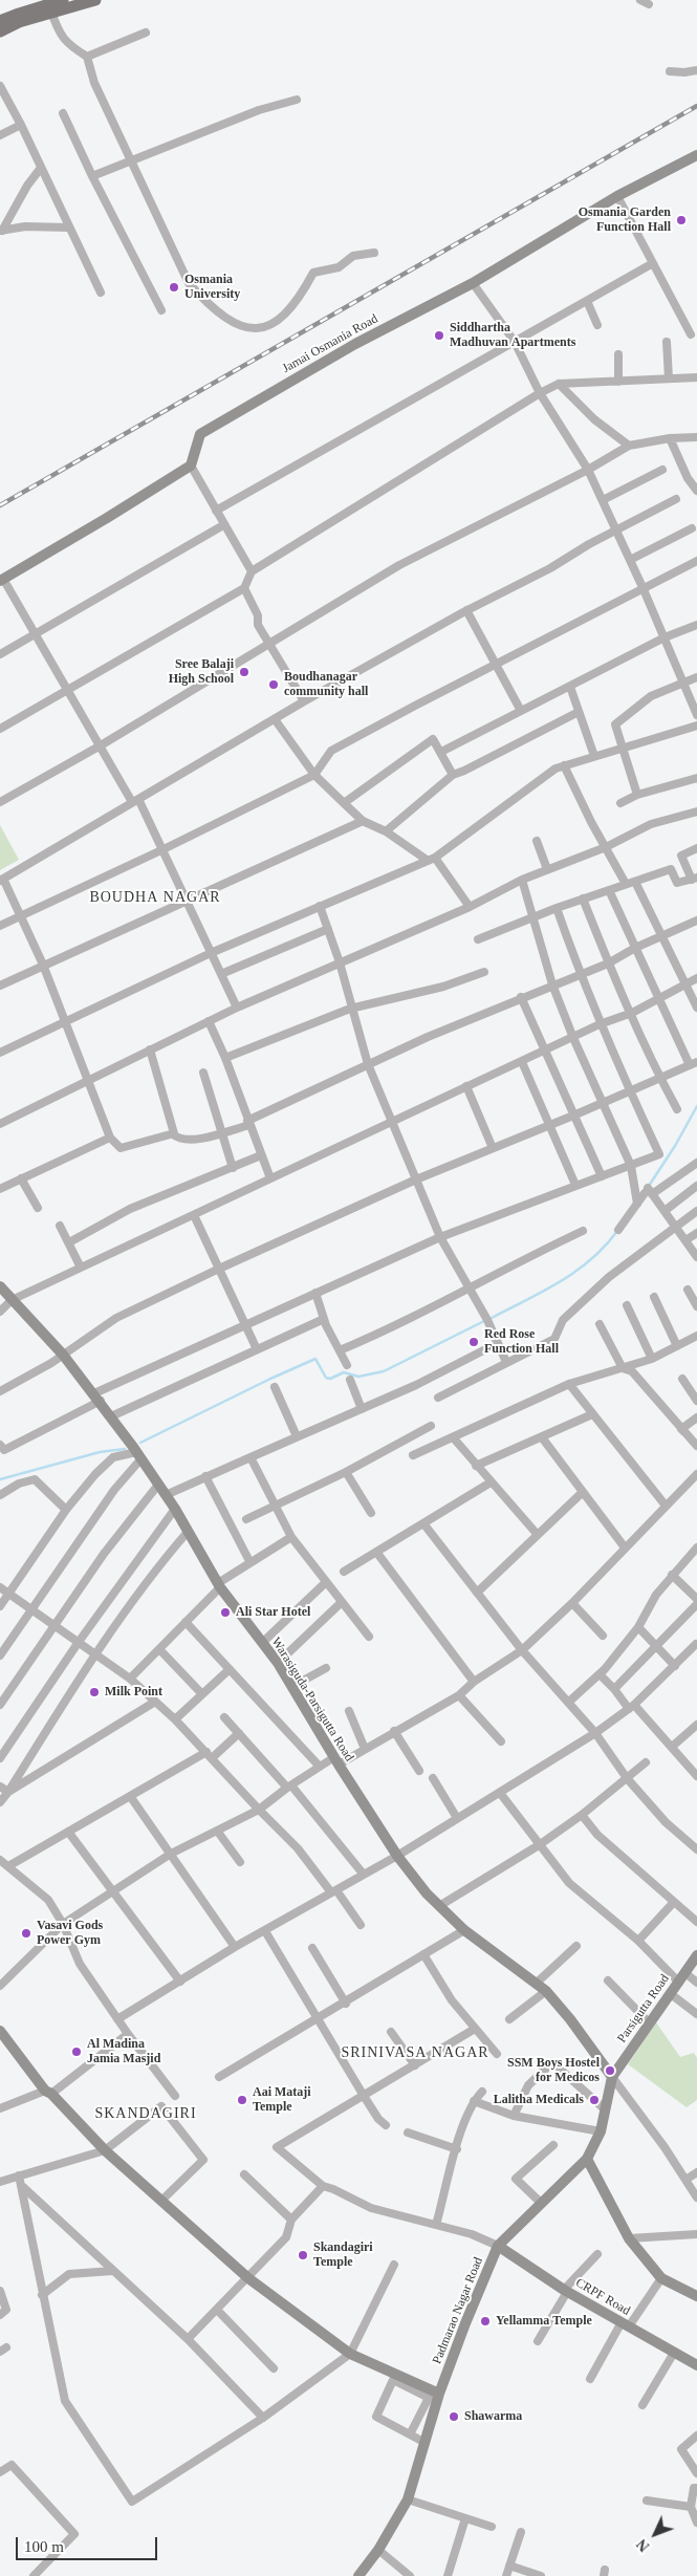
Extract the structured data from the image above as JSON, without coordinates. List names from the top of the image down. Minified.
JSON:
{"streets":{"street":["Jamai Osmania Road","Warasiguda-Parsigutta Road","Parsigutta Road","CRPF Road","Padmarao Nagar Road"]},"crossings":[["Warasiguda-Parsigutta Road","Parsigutta Road"],["Warasiguda-Parsigutta Road","Padmarao Nagar Road"],["Parsigutta Road","Padmarao Nagar Road"],["CRPF Road","Padmarao Nagar Road"]],"districts":["BOUDHA NAGAR","SRINIVASA NAGAR","SKANDAGIRI"],"places":["Osmania Garden Function Hall","Osmania University","Siddhartha Madhuvan Apartments","Sree Balaji High School","Boudhanagar community hall","Red Rose Function Hall","Ali Star Hotel","Milk Point","Vasavi Gods Power Gym","Al Madina Jamia Masjid","SSM Boys Hostel for Medicos","Aai Mataji Temple","Lalitha Medicals","Skandagiri Temple","Yellamma Temple","Shawarma"],"scale_bar":"100 m","north":"bottom left"}
